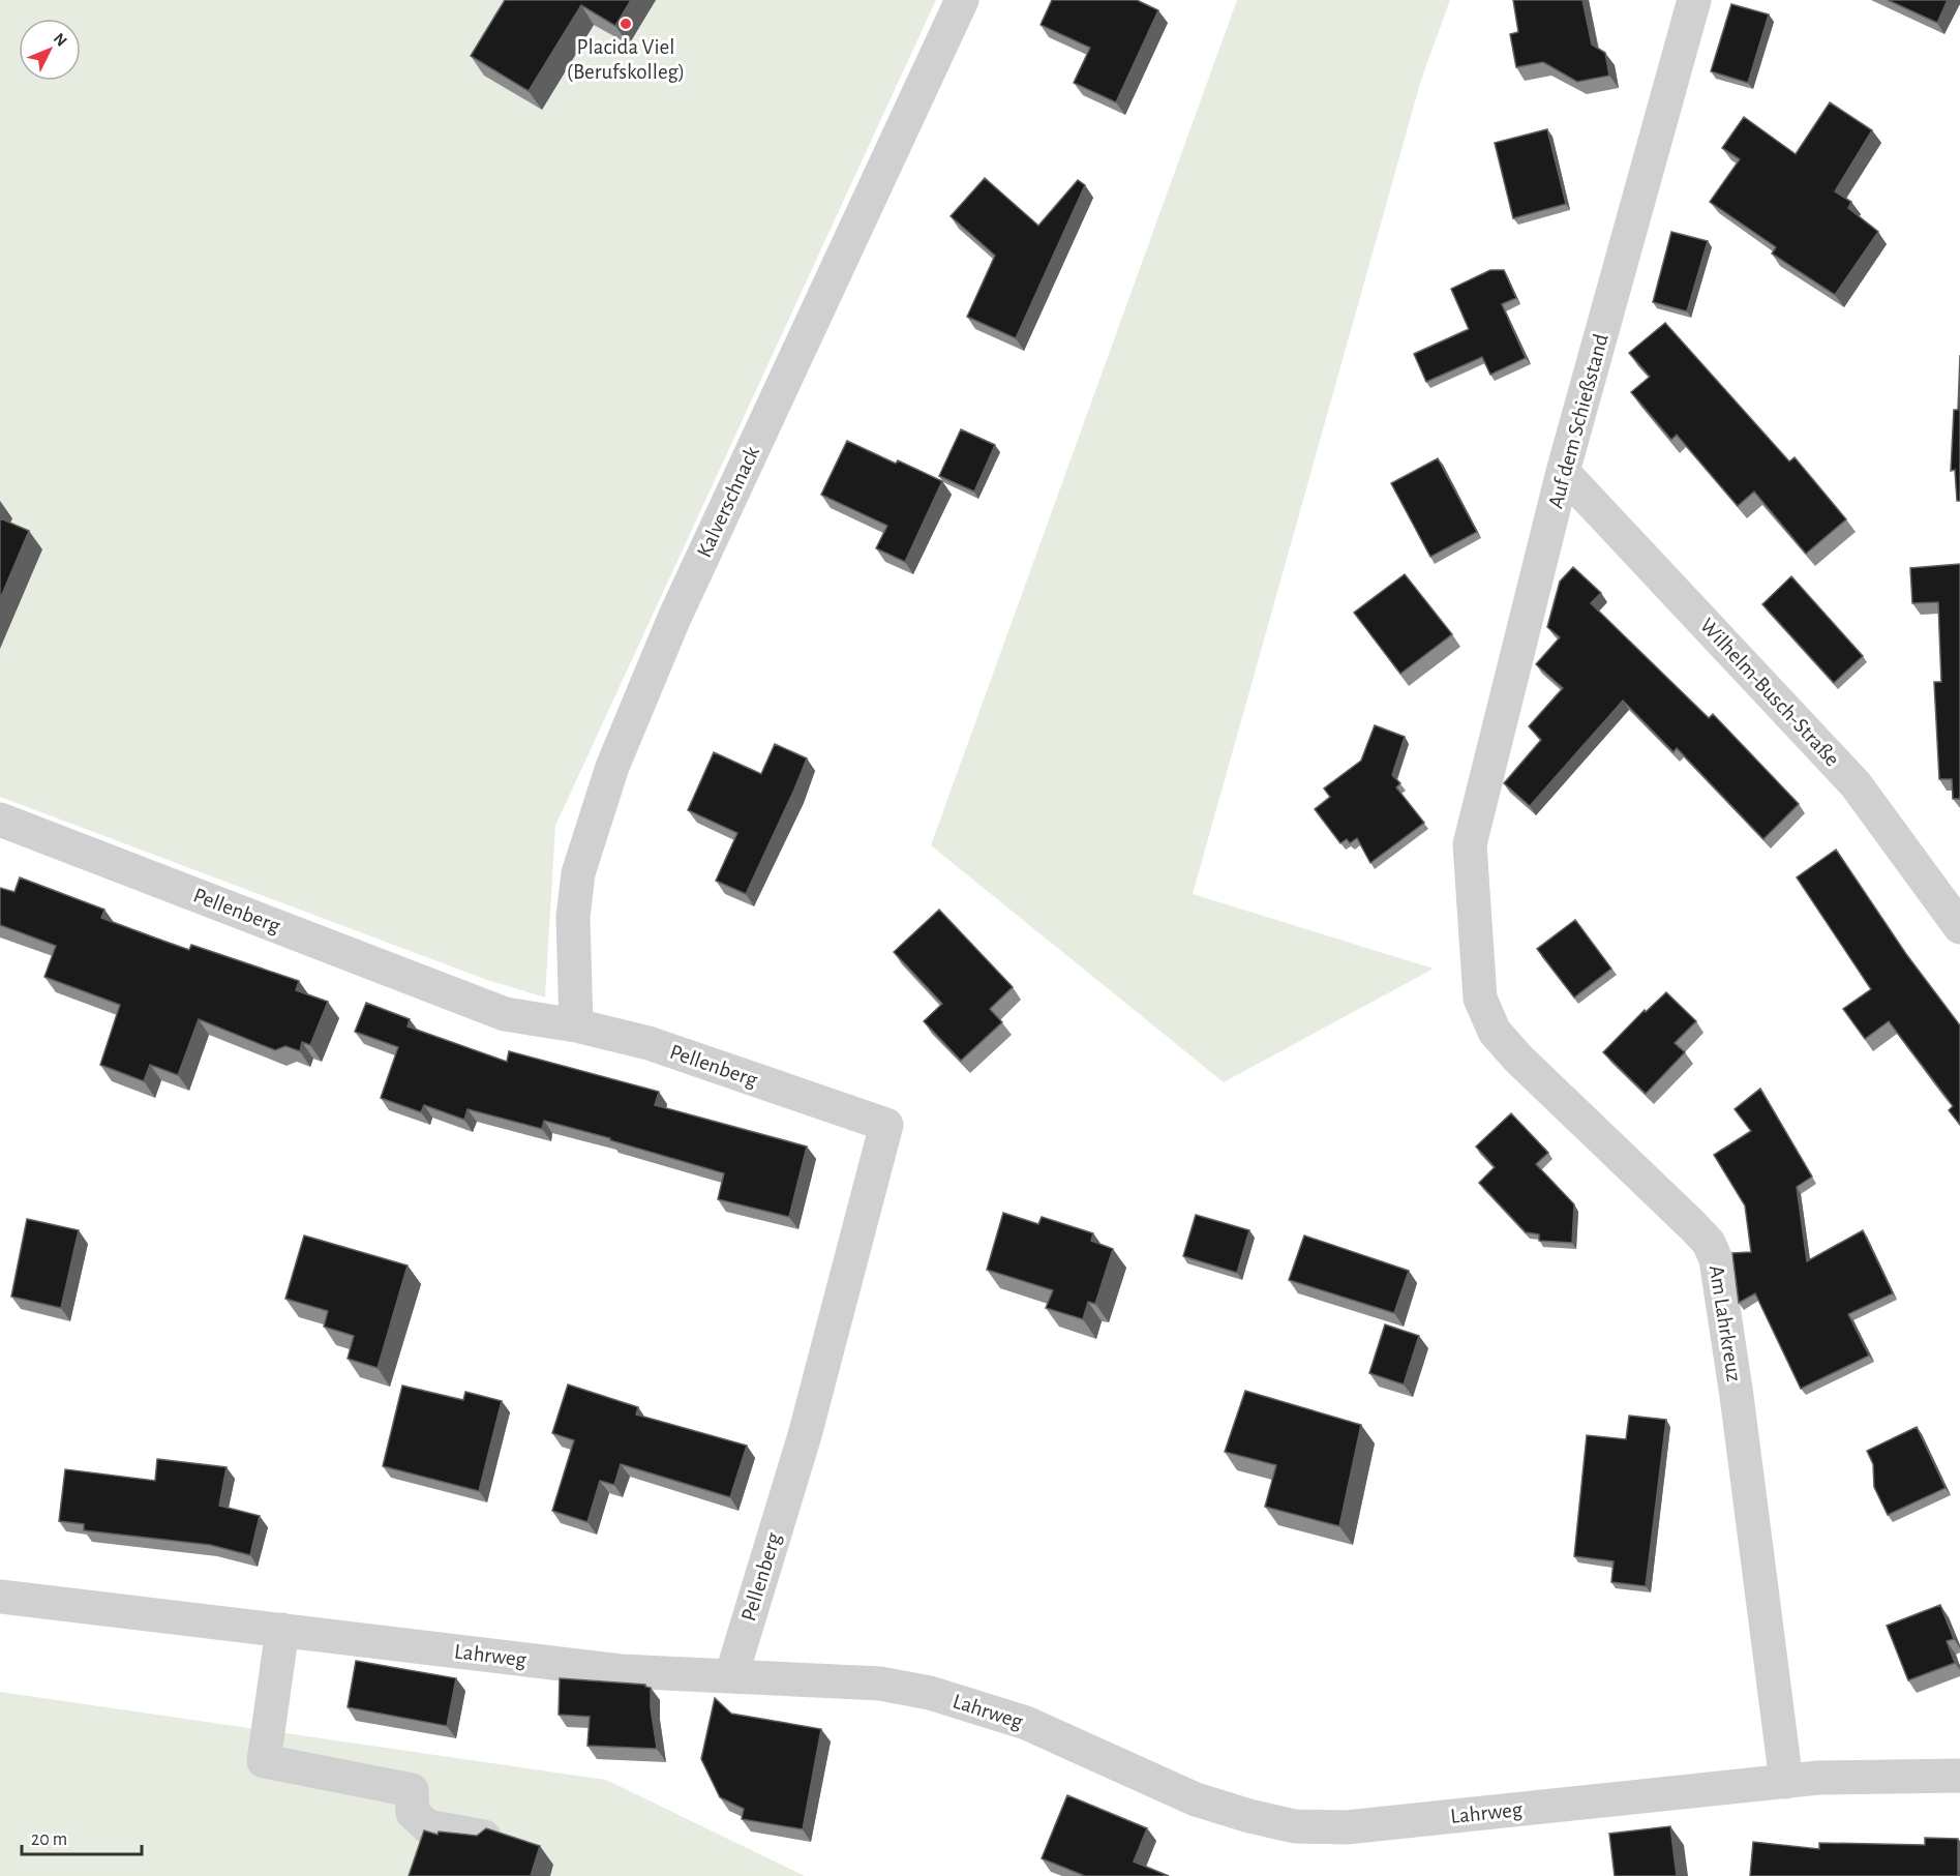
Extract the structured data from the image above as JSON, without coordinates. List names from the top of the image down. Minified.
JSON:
{"streets":{"street":["Auf dem Schießstand","Kalverschnack","Wilhelm-Busch-Straße","Pellenberg","Am Lahrkreuz","Lahrweg"]},"crossings":[["Auf dem Schießstand","Wilhelm-Busch-Straße"],["Auf dem Schießstand","Am Lahrkreuz"],["Kalverschnack","Pellenberg"],["Pellenberg","Lahrweg"],["Am Lahrkreuz","Lahrweg"]],"places":["Placida Viel (Berufskolleg)"],"scale_bar":"20 m","north":"top right"}
